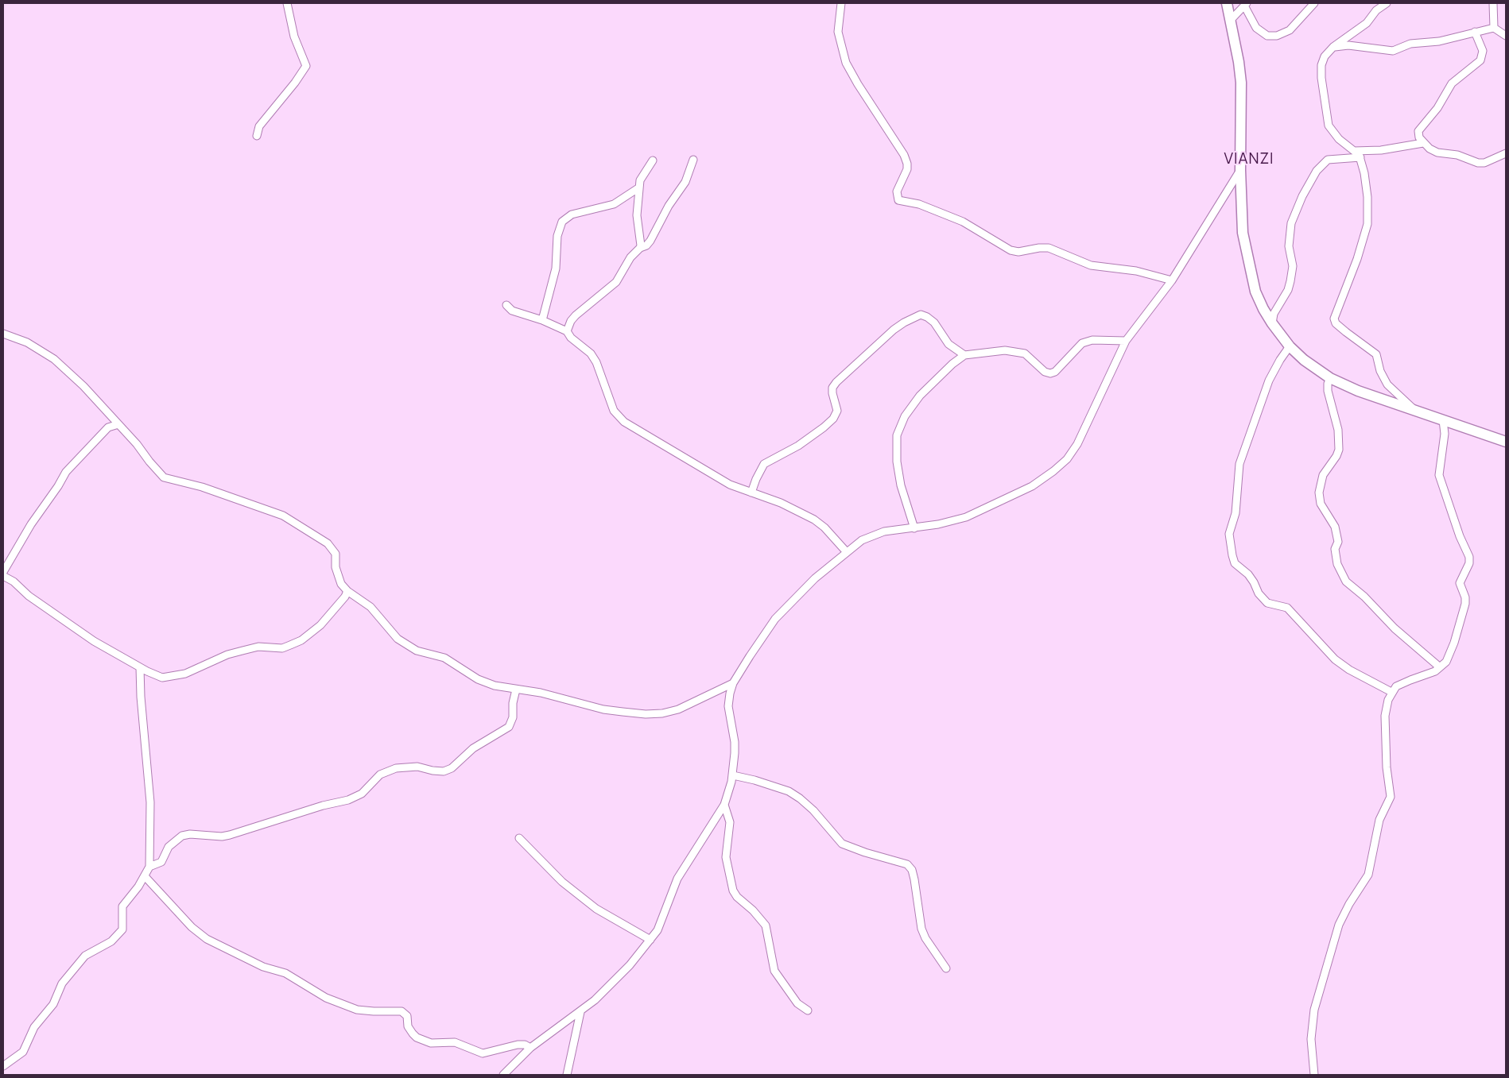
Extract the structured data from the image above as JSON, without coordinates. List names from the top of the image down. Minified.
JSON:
{"districts":["VIANZI"]}
